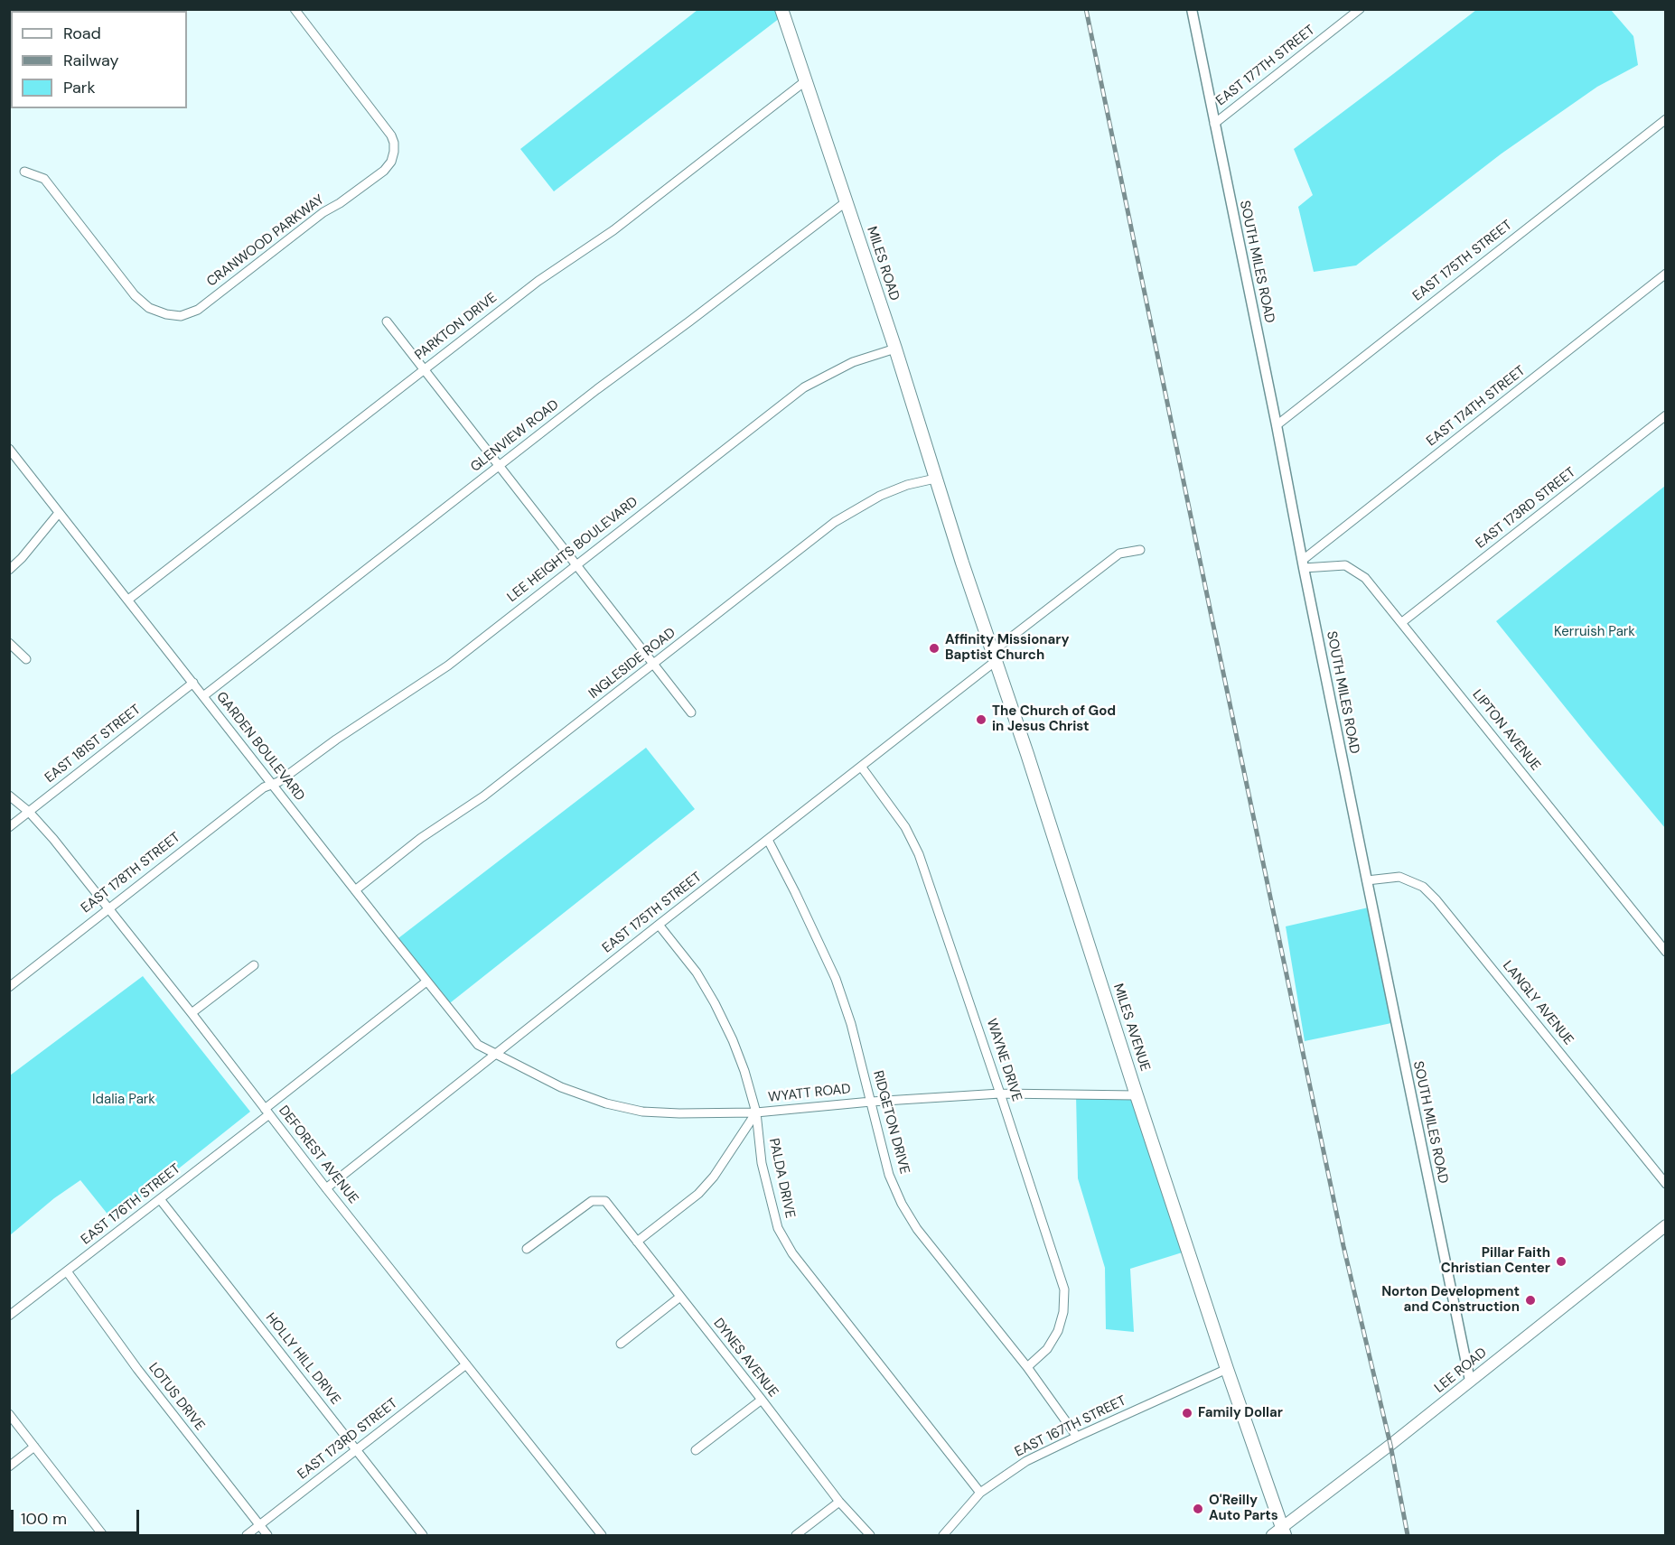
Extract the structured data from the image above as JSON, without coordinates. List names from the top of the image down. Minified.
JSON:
{"streets":{"main road":["MILES ROAD","MILES AVENUE","LEE ROAD"],"street":["EAST 177TH STREET","CRANWOOD PARKWAY","EAST 175TH STREET","SOUTH MILES ROAD","PARKTON DRIVE","EAST 174TH STREET","GLENVIEW ROAD","EAST 173RD STREET","LEE HEIGHTS BOULEVARD","INGLESIDE ROAD","LIPTON AVENUE","EAST 181ST STREET","GARDEN BOULEVARD","EAST 178TH STREET","LANGLY AVENUE","WAYNE DRIVE","WYATT ROAD","RIDGETON DRIVE","DEFOREST AVENUE","PALDA DRIVE","EAST 176TH STREET","DYNES AVENUE","HOLLY HILL DRIVE","LOTUS DRIVE","EAST 167TH STREET"]},"crossings":[["EAST 177TH STREET","SOUTH MILES ROAD"],["EAST 175TH STREET","SOUTH MILES ROAD"],["EAST 175TH STREET","GARDEN BOULEVARD"],["EAST 175TH STREET","MILES AVENUE"],["EAST 175TH STREET","WAYNE DRIVE"],["EAST 175TH STREET","WYATT ROAD"],["EAST 175TH STREET","RIDGETON DRIVE"],["EAST 175TH STREET","DEFOREST AVENUE"],["EAST 175TH STREET","PALDA DRIVE"],["SOUTH MILES ROAD","EAST 174TH STREET"],["SOUTH MILES ROAD","LIPTON AVENUE"],["SOUTH MILES ROAD","LANGLY AVENUE"],["SOUTH MILES ROAD","LEE ROAD"],["MILES ROAD","PARKTON DRIVE"],["MILES ROAD","GLENVIEW ROAD"],["MILES ROAD","LEE HEIGHTS BOULEVARD"],["MILES ROAD","INGLESIDE ROAD"],["MILES ROAD","MILES AVENUE"],["PARKTON DRIVE","GARDEN BOULEVARD"],["EAST 174TH STREET","LIPTON AVENUE"],["GLENVIEW ROAD","GARDEN BOULEVARD"],["EAST 173RD STREET","LIPTON AVENUE"],["EAST 173RD STREET","DEFOREST AVENUE"],["EAST 173RD STREET","HOLLY HILL DRIVE"],["EAST 173RD STREET","LOTUS DRIVE"],["LEE HEIGHTS BOULEVARD","GARDEN BOULEVARD"],["LEE HEIGHTS BOULEVARD","EAST 178TH STREET"],["INGLESIDE ROAD","GARDEN BOULEVARD"],["EAST 181ST STREET","GARDEN BOULEVARD"],["EAST 181ST STREET","DEFOREST AVENUE"],["GARDEN BOULEVARD","EAST 178TH STREET"],["GARDEN BOULEVARD","WYATT ROAD"],["GARDEN BOULEVARD","EAST 176TH STREET"],["EAST 178TH STREET","DEFOREST AVENUE"],["MILES AVENUE","WYATT ROAD"],["MILES AVENUE","LEE ROAD"],["MILES AVENUE","EAST 167TH STREET"],["WAYNE DRIVE","WYATT ROAD"],["WAYNE DRIVE","RIDGETON DRIVE"],["WYATT ROAD","RIDGETON DRIVE"],["WYATT ROAD","PALDA DRIVE"],["RIDGETON DRIVE","EAST 167TH STREET"],["DEFOREST AVENUE","EAST 176TH STREET"],["PALDA DRIVE","EAST 167TH STREET"],["EAST 176TH STREET","HOLLY HILL DRIVE"],["EAST 176TH STREET","LOTUS DRIVE"]],"parks":["Kerruish Park","Idalia Park"],"places":["Affinity Missionary Baptist Church","The Church of God in Jesus Christ","Pillar Faith Christian Center","Norton Development and Construction","Family Dollar","O'Reilly Auto Parts"],"legend":["Road","Railway","Park"],"scale_bar":"100 m"}
